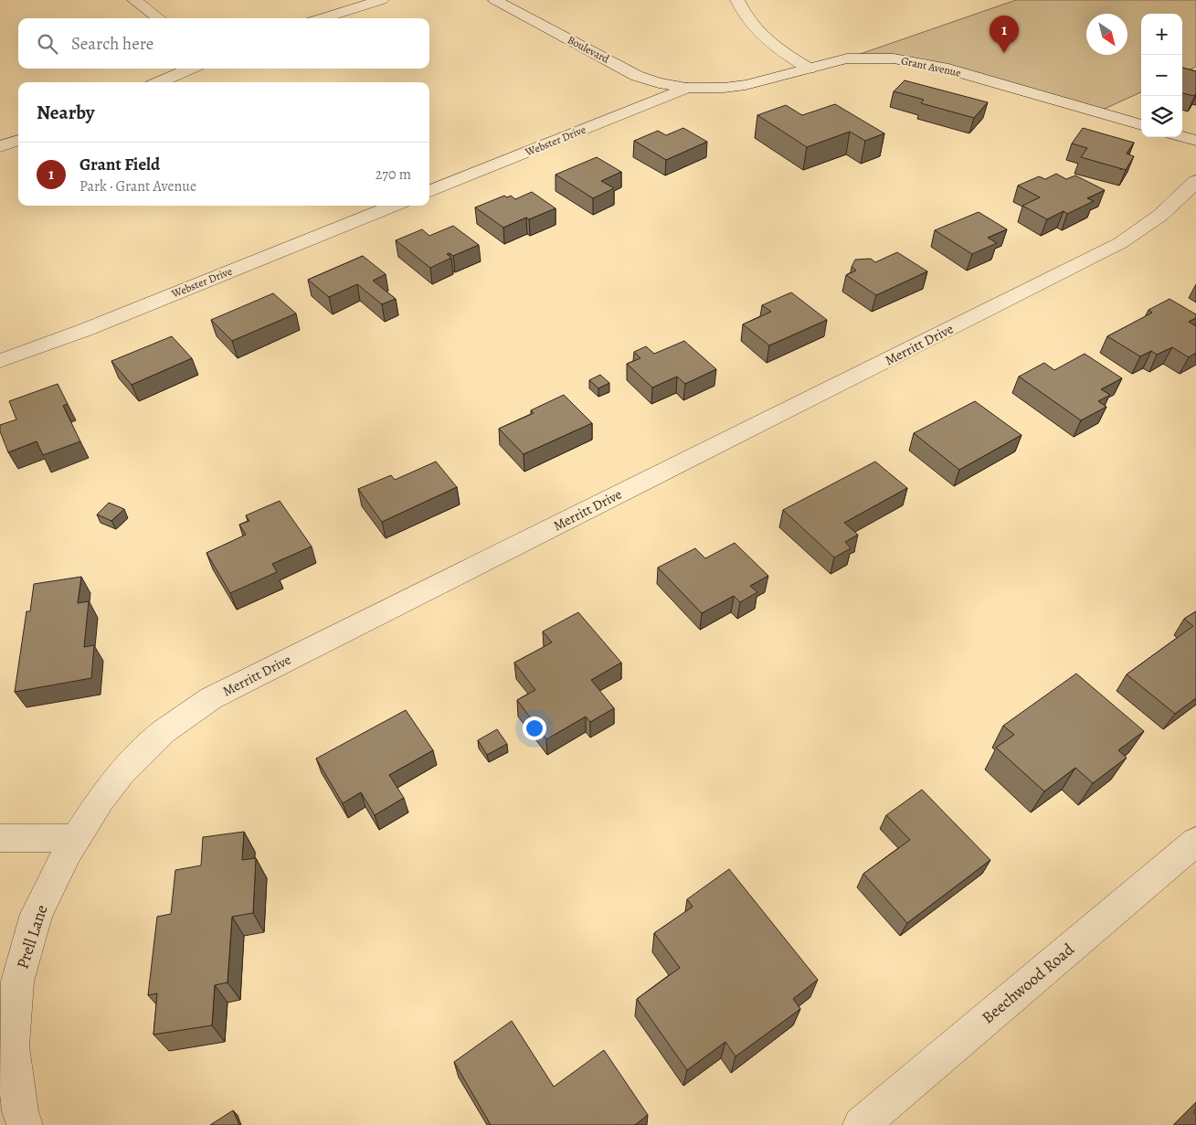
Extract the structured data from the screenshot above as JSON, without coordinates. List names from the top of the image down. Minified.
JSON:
{"streets":{"street":["Boulevard","Grant Avenue","Webster Drive","Merritt Drive","Prell Lane","Beechwood Road"]},"crossings":[["Boulevard","Grant Avenue"],["Boulevard","Webster Drive"],["Grant Avenue","Webster Drive"],["Merritt Drive","Prell Lane"]],"north":"bottom right","page":{"map_buttons":["+","−"],"pins":"1","search":"Search here","heading":"Nearby","list":[{"mark":"1","name":"Grant Field","note":"Park · Grant Avenue","value":"270 m"}]}}
